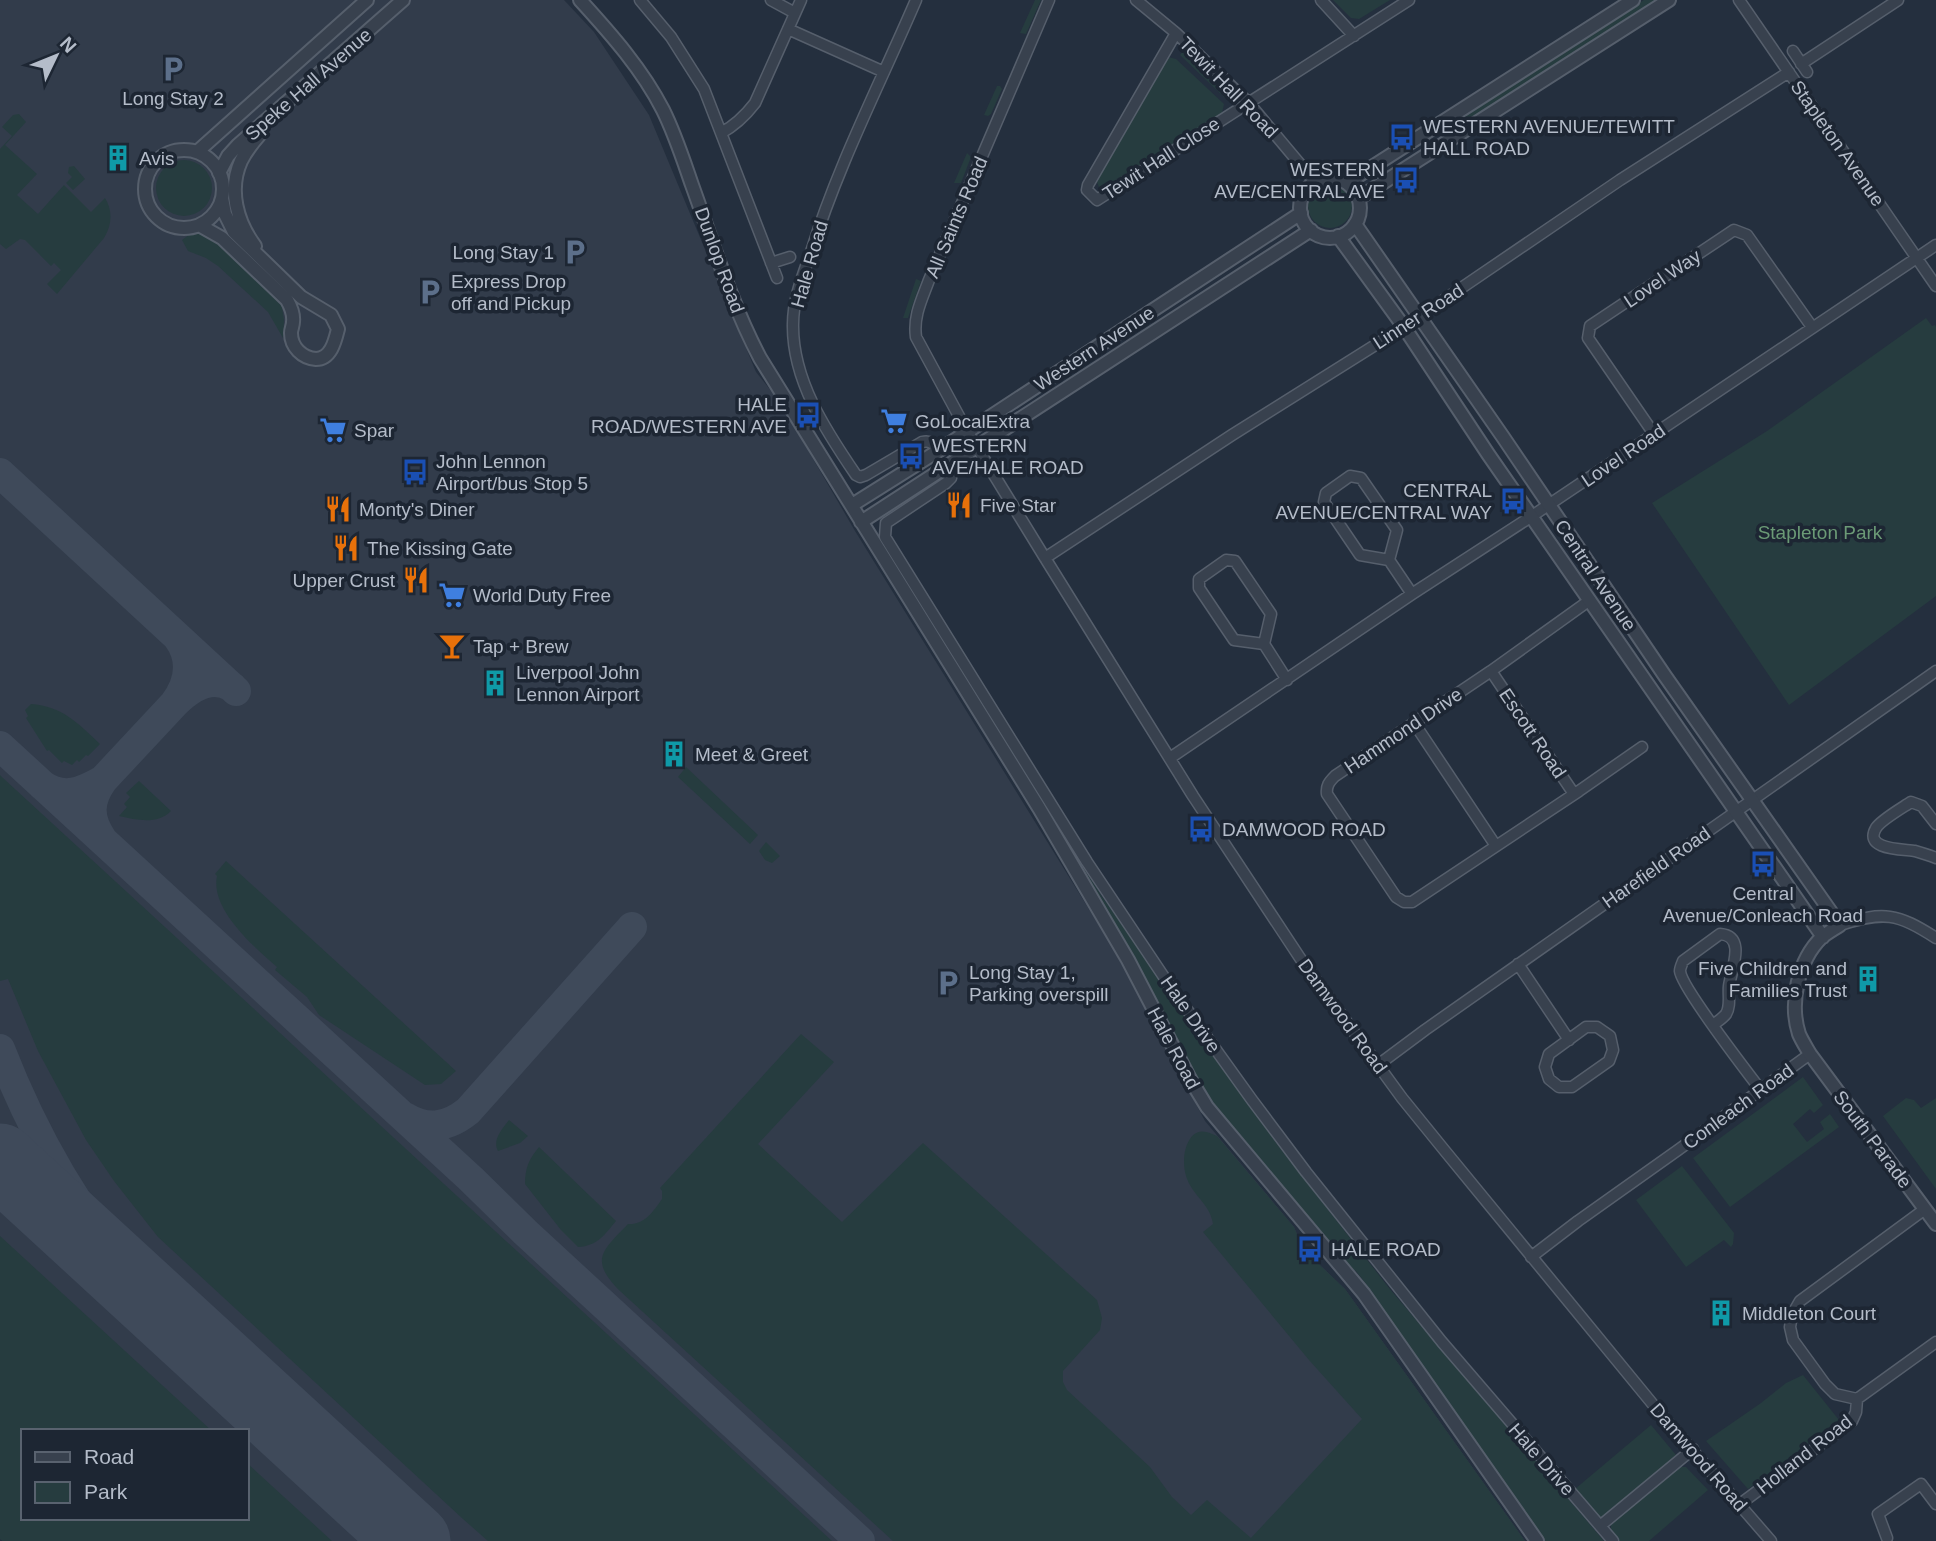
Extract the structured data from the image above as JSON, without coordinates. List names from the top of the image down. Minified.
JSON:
{"streets":{"street":["Speke Hall Avenue","Tewit Hall Road","Stapleton Avenue","Tewit Hall Close","All Saints Road","Dunlop Road","Hale Road","Lovel Way","Linner Road","Western Avenue","Lovel Road","Central Avenue","Hammond Drive","Escott Road","Harefield Road","Hale Drive","Damwood Road","Conleach Road","South Parade","Holland Road"]},"crossings":[["Tewit Hall Road","Tewit Hall Close"],["Tewit Hall Road","Western Avenue"],["Tewit Hall Road","Central Avenue"],["Stapleton Avenue","Linner Road"],["Stapleton Avenue","Lovel Road"],["All Saints Road","Western Avenue"],["All Saints Road","Damwood Road"],["Dunlop Road","Hale Road"],["Dunlop Road","Western Avenue"],["Hale Road","Western Avenue"],["Hale Road","Hale Drive"],["Lovel Way","Lovel Road"],["Linner Road","Central Avenue"],["Linner Road","Damwood Road"],["Western Avenue","Central Avenue"],["Western Avenue","Hale Drive"],["Western Avenue","Damwood Road"],["Lovel Road","Central Avenue"],["Lovel Road","Damwood Road"],["Central Avenue","Hammond Drive"],["Central Avenue","Harefield Road"],["Central Avenue","Conleach Road"],["Hammond Drive","Escott Road"],["Harefield Road","Damwood Road"],["Damwood Road","Conleach Road"],["Damwood Road","Holland Road"],["Conleach Road","South Parade"]],"parks":["Stapleton Park"],"places":{"parking":["Long Stay 2","Long Stay 1","Express Drop off and Pickup","Long Stay 1, Parking overspill"],"bus stop":["WESTERN AVENUE/TEWITT HALL ROAD","WESTERN AVE/CENTRAL AVE","HALE ROAD/WESTERN AVE","WESTERN AVE/HALE ROAD","John Lennon Airport/bus Stop 5","CENTRAL AVENUE/CENTRAL WAY","DAMWOOD ROAD","Central Avenue/Conleach Road","HALE ROAD"],"building":["Avis","Liverpool John Lennon Airport","Meet & Greet","Five Children and Families Trust","Middleton Court"],"supermarket":["GoLocalExtra","Spar","World Duty Free"],"restaurant":["Five Star","Monty's Diner","The Kissing Gate","Upper Crust"],"bar":["Tap + Brew"]},"legend":["Road","Park"],"north":"top right"}
